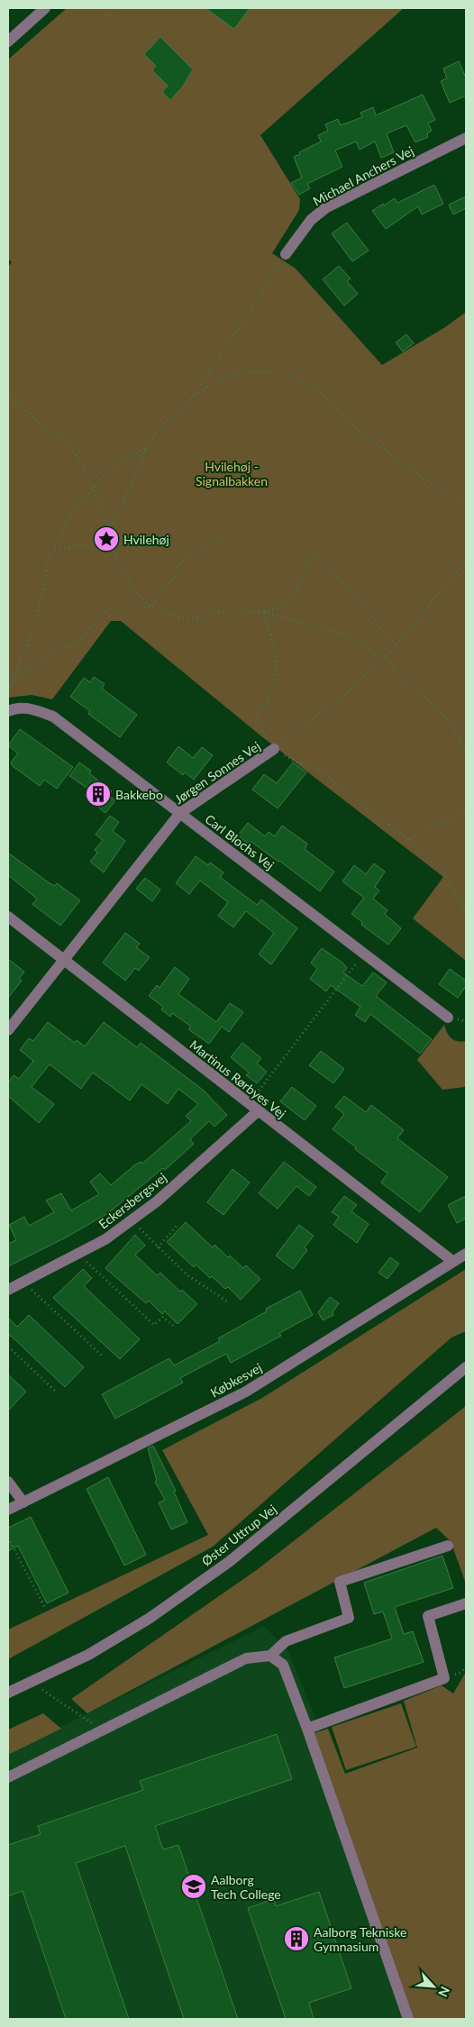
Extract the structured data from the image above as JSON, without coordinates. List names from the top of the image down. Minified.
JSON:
{"streets":{"street":["Michael Anchers Vej","Jørgen Sonnes Vej","Carl Blochs Vej","Martinus Rørbyes Vej","Eckersbergsvej","Købkesvej","Øster Uttrup Vej"]},"crossings":[["Jørgen Sonnes Vej","Carl Blochs Vej"],["Jørgen Sonnes Vej","Martinus Rørbyes Vej"],["Martinus Rørbyes Vej","Eckersbergsvej"],["Martinus Rørbyes Vej","Købkesvej"]],"parks":["Hvilehøj - Signalbakken"],"places":{"place":["Hvilehøj"],"building":["Bakkebo","Aalborg Tekniske Gymnasium"],"school or university":["Aalborg Tech College"]},"north":"bottom right"}
